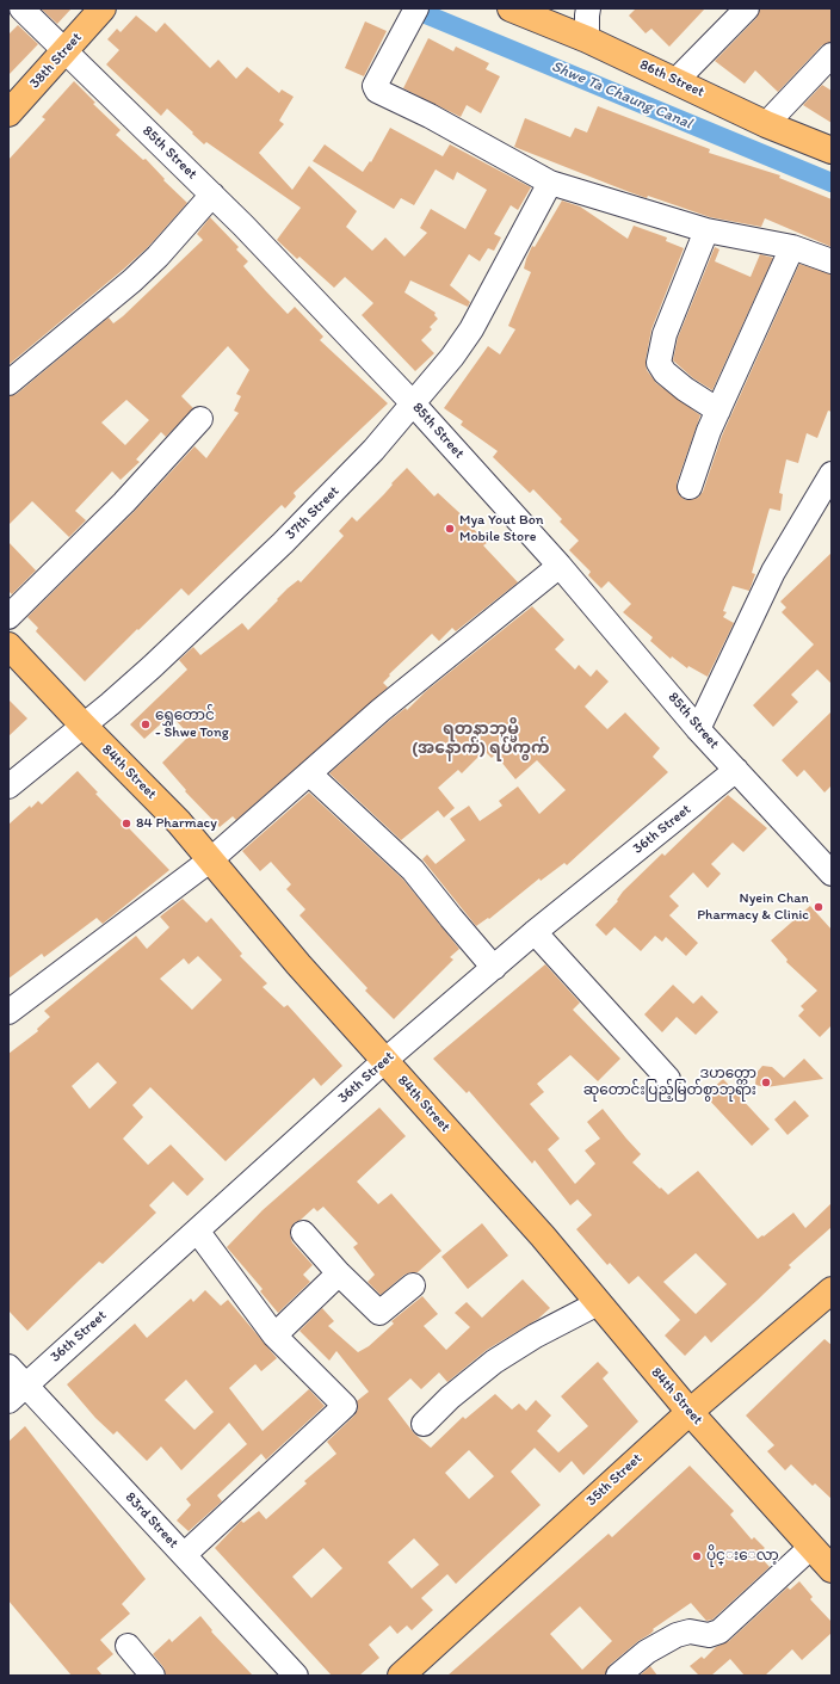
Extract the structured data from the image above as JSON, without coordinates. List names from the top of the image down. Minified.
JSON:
{"streets":{"main road":["38th Street","86th Street","84th Street","35th Street"],"street":["85th Street","37th Street","36th Street","83rd Street"]},"crossings":[["38th Street","85th Street"],["85th Street","37th Street"],["85th Street","36th Street"],["37th Street","84th Street"],["84th Street","36th Street"],["84th Street","35th Street"],["36th Street","83rd Street"]],"districts":["ရတနာဘုမ္မိ (အနောက်) ရပ်ကွက်"],"water":["Shwe Ta Chaung Canal"],"places":["Mya Yout Bon Mobile Store","ရွှေတောင် - Shwe Tong","84 Pharmacy","Nyein Chan Pharmacy & Clinic","ဒဟတ္တော ဆုတောင်းပြည့်မြတ်စွာဘုရား","ပိုင္းေလာ့"]}
